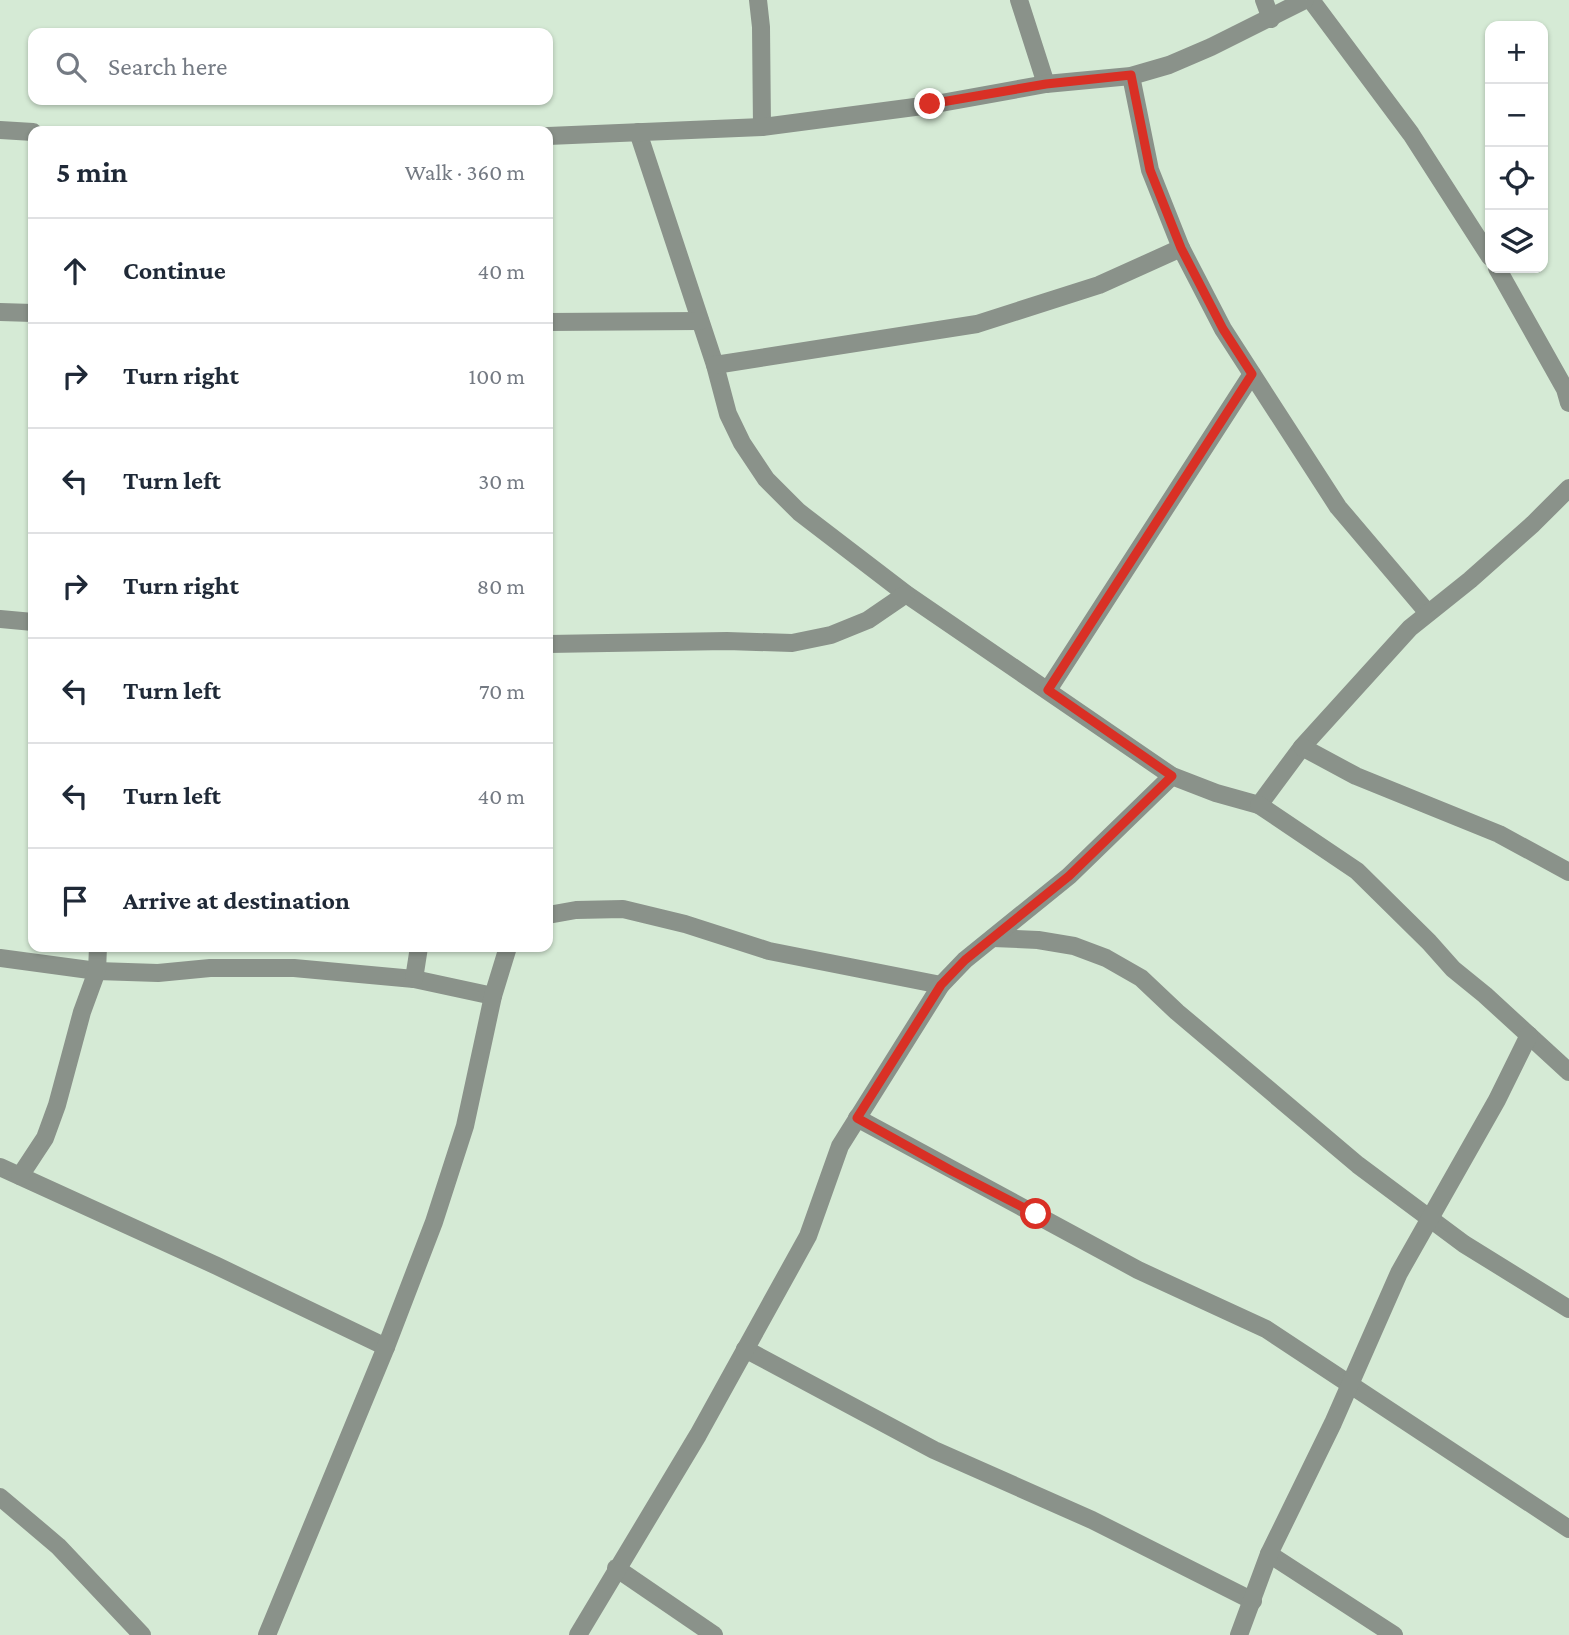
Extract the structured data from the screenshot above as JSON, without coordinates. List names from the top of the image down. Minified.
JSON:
{"page":{"map_buttons":["+","−"],"search":"Search here","heading":["5 min","Walk · 360 m"],"list":[["Continue","40 m"],["Turn right","100 m"],["Turn left","30 m"],["Turn right","80 m"],["Turn left","70 m"],["Turn left","40 m"],"Arrive at destination"]}}
